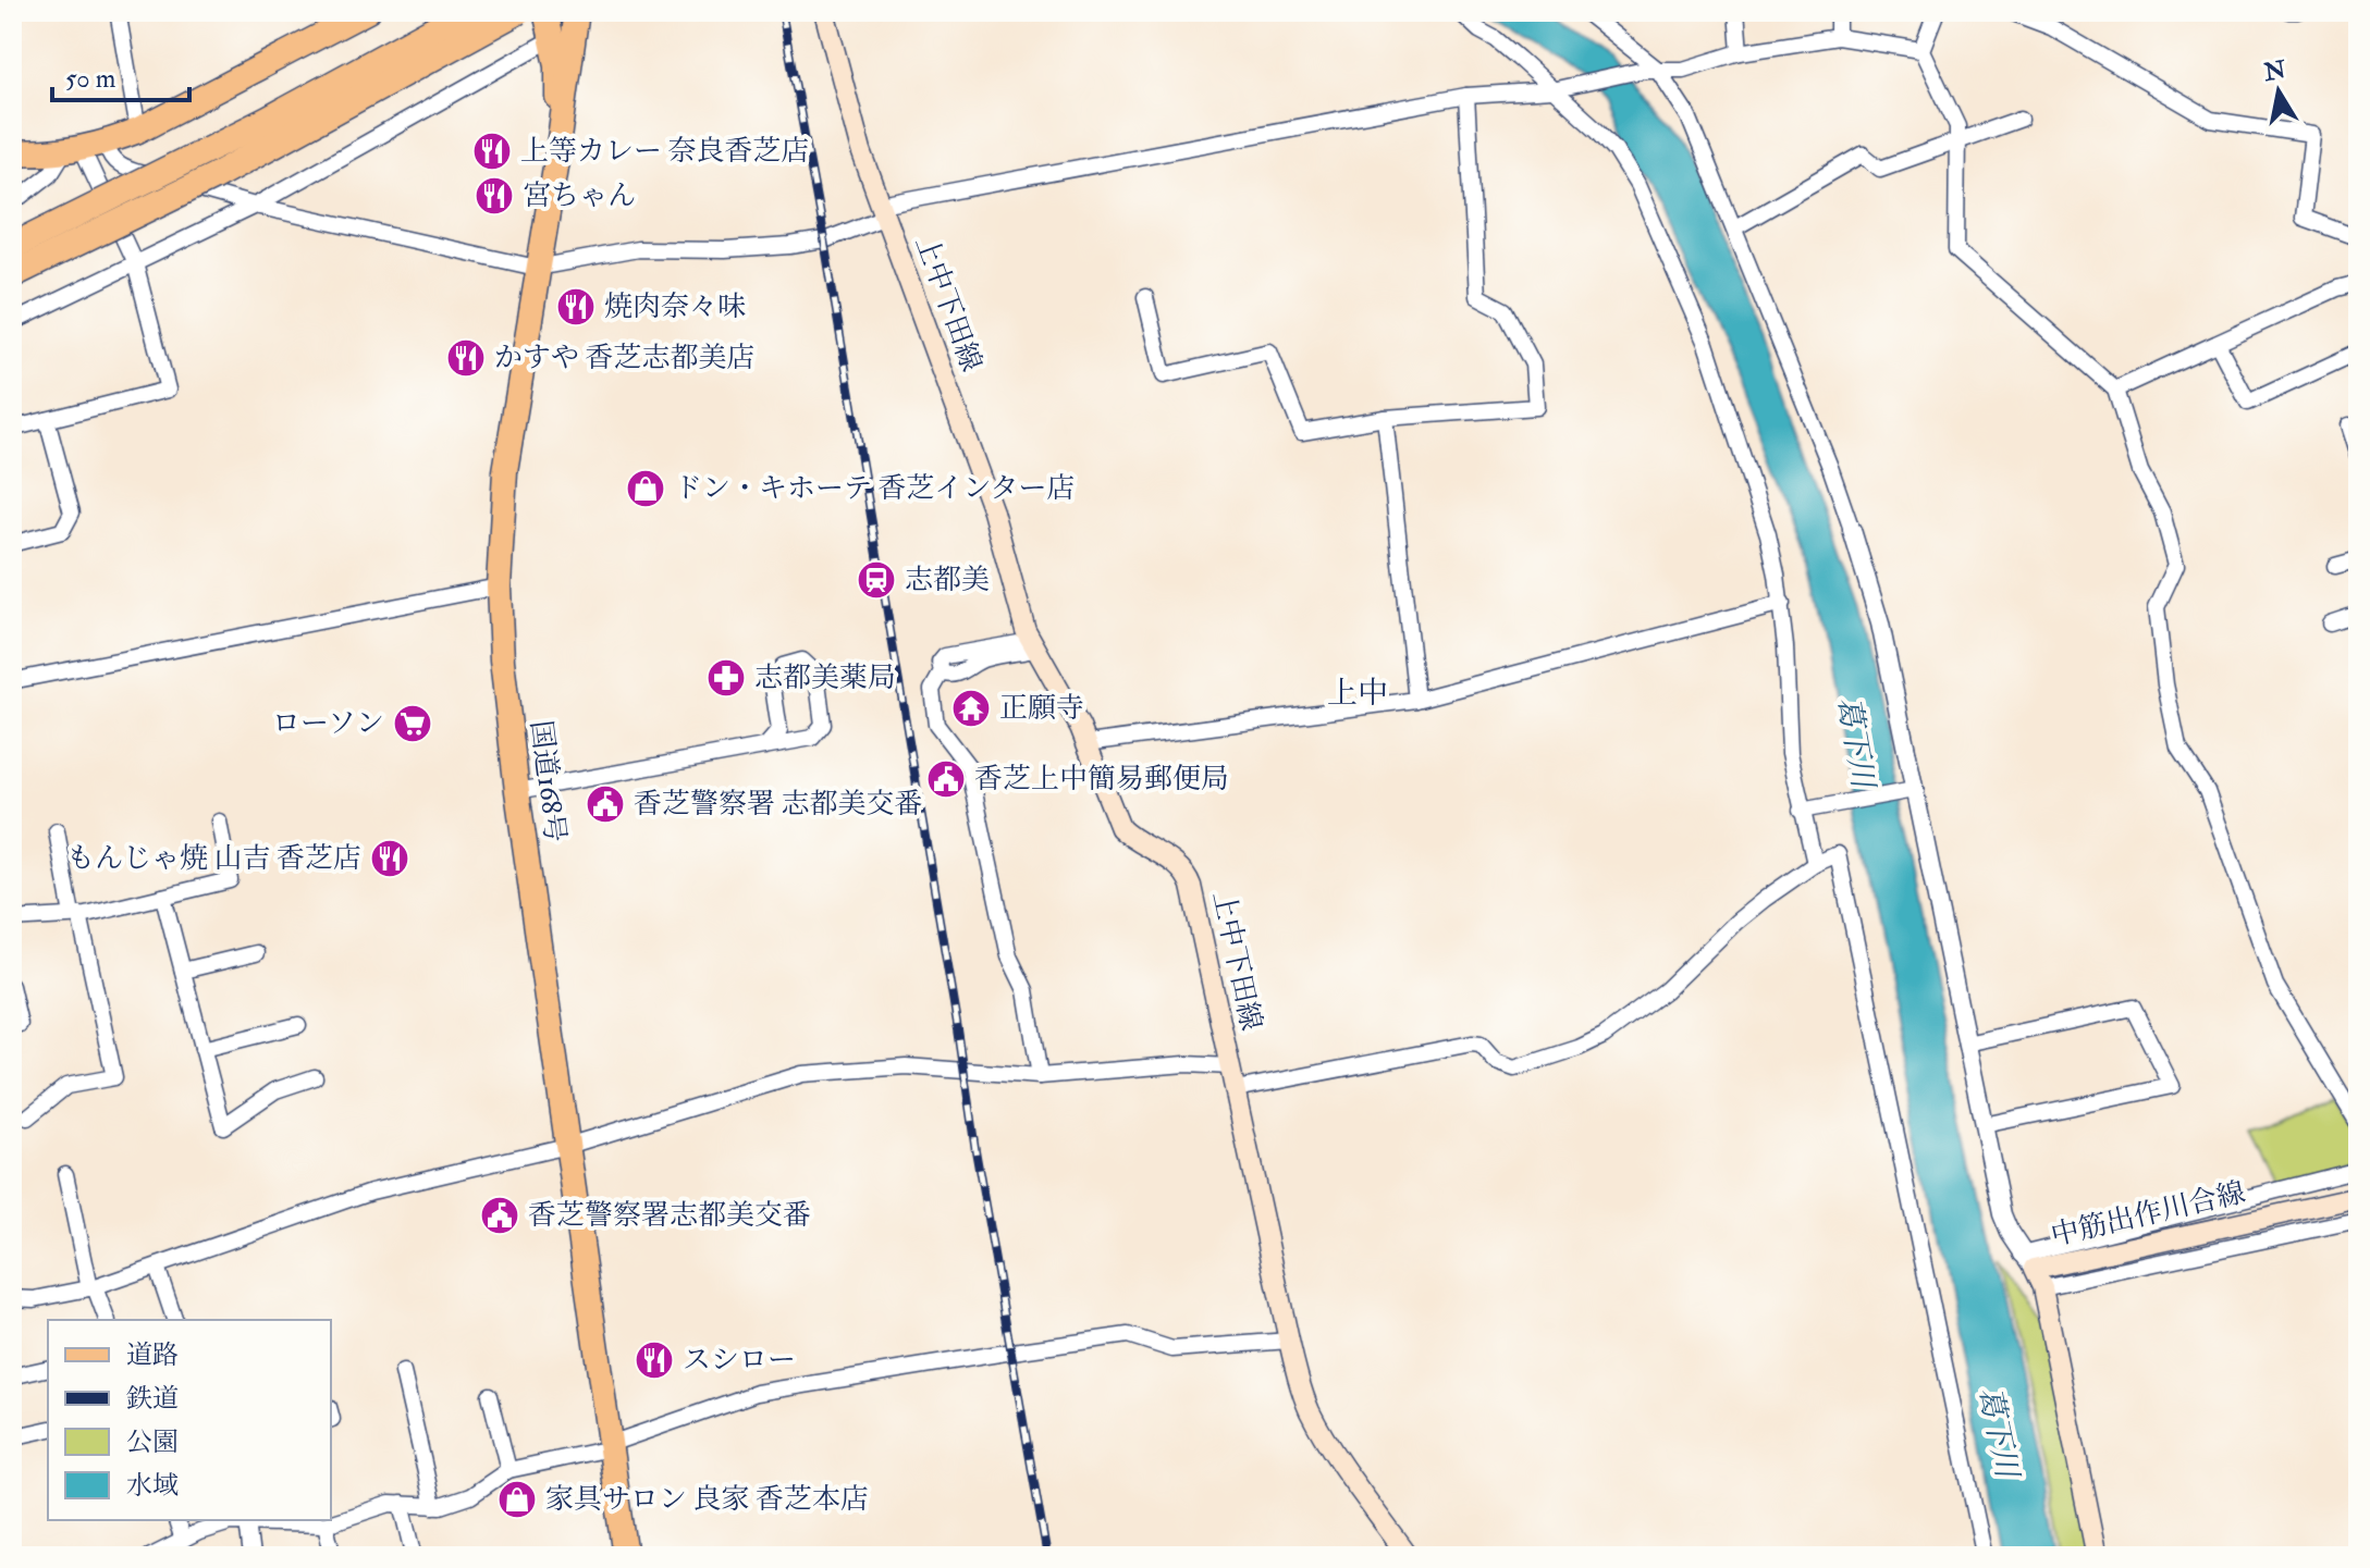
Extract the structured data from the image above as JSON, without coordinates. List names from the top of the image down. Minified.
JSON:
{"streets":{"main road":["上中下田線","国道168号","中筋出作川合線"]},"districts":["上中"],"water":["葛下川"],"places":{"restaurant":["上等カレー 奈良香芝店","宮ちゃん","焼肉奈々味","かすや 香芝志都美店","もんじゃ焼 山吉 香芝店","スシロー"],"shop":["ドン・キホーテ 香芝インター店","家具サロン 良家 香芝本店"],"station":["志都美"],"pharmacy":["志都美薬局"],"temple":["正願寺"],"supermarket":["ローソン"],"public building":["香芝上中簡易郵便局","香芝警察署 志都美交番","香芝警察署志都美交番"]},"legend":["道路","鉄道","公園","水域"],"scale_bar":"50 m","north":"top"}
